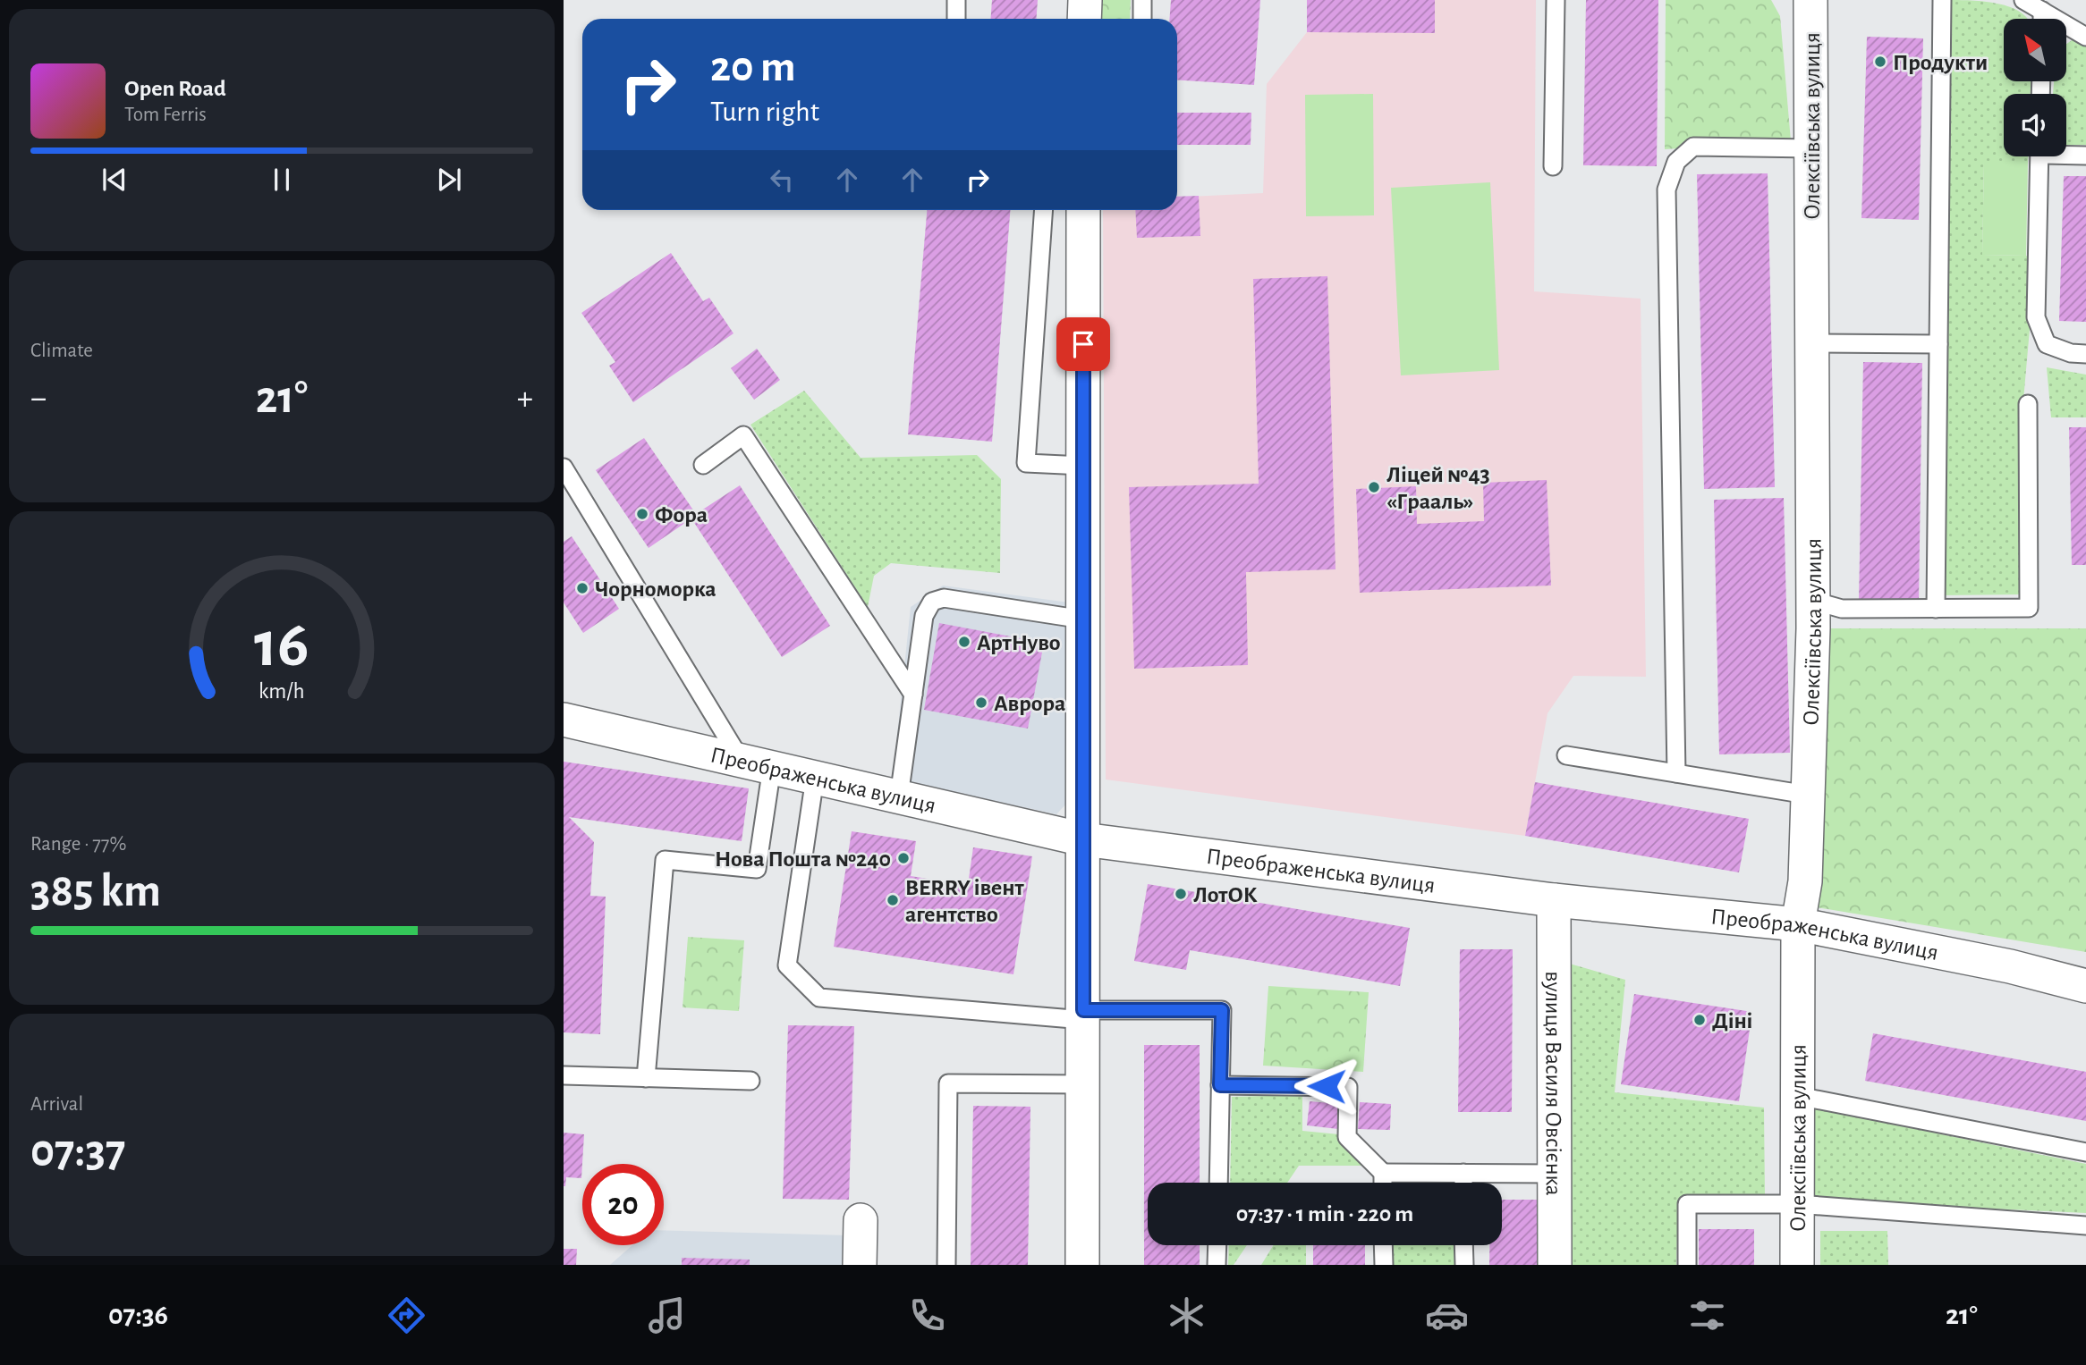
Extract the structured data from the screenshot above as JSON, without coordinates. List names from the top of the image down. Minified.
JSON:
{"streets":{"street":["Олексіївська вулиця","Преображенська вулиця","вулиця Василя Овсієнка"]},"crossings":[["Олексіївська вулиця","Преображенська вулиця"],["Преображенська вулиця","вулиця Василя Овсієнка"]],"places":["Продукти","Ліцей №43 «Грааль»","Фора","Чорноморка","АртНуво","Аврора","Нова Пошта №240","ЛотОК","BERRY iвент агентство","Діні"],"north":"top left","page":{"turn":["20 m","Turn right"],"song":["Open Road","Tom Ferris"],"tile":["Climate",["Range · 77%","385 km"],["Arrival","07:37"]],"heat":["−","21°","+"],"limit":"20","trip":"07:37 · 1 min · 220 m","tabs":["07:36","21°"],"gauge":["16","km/h"]}}
